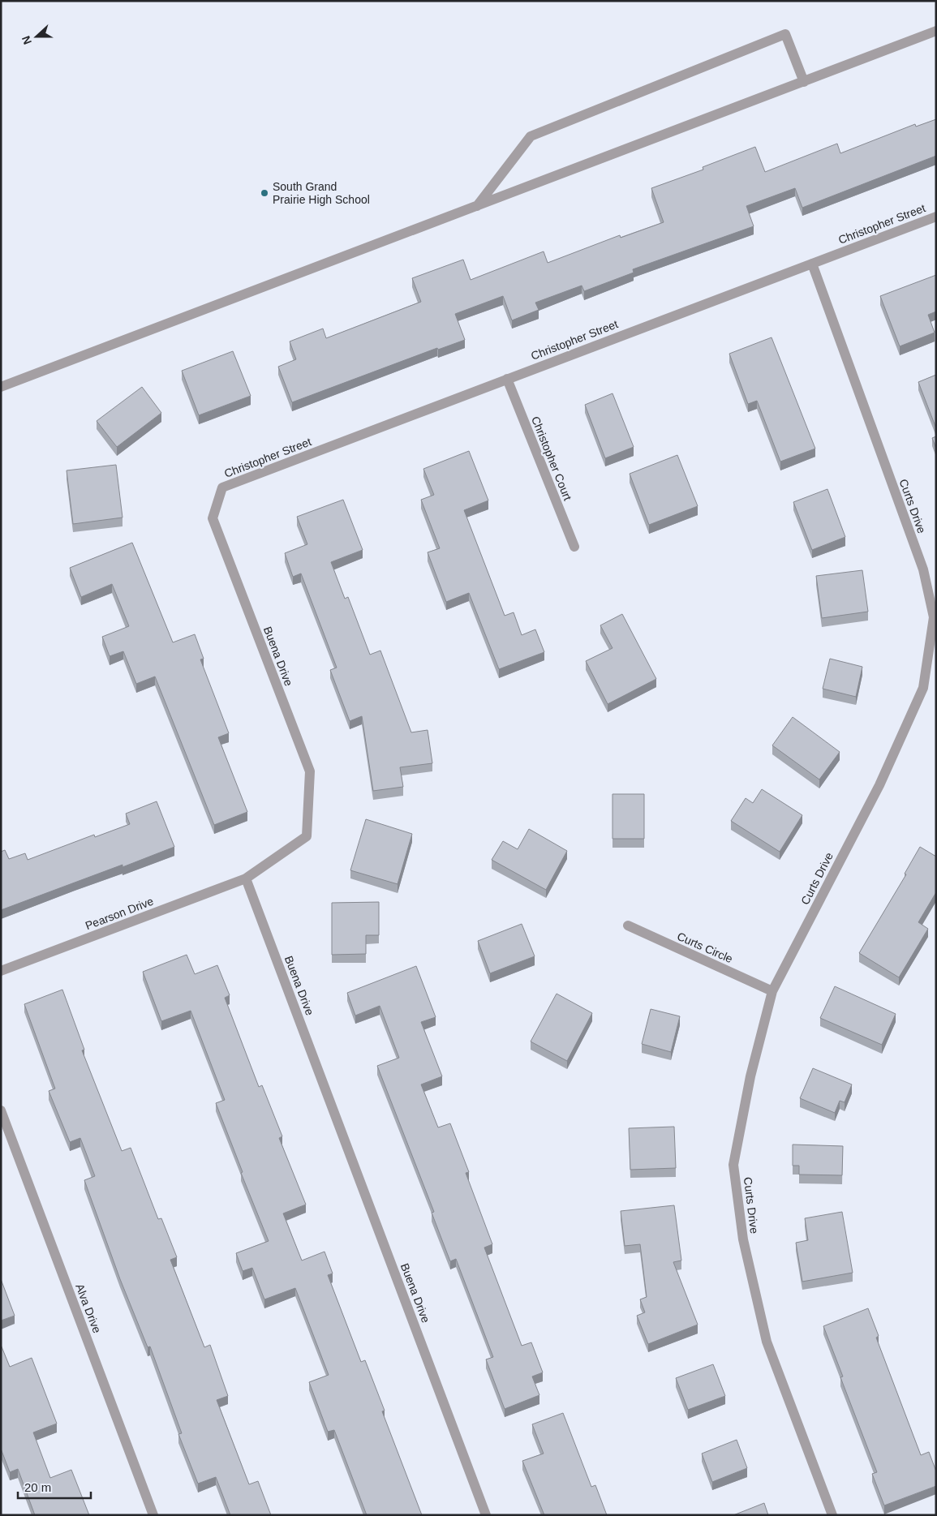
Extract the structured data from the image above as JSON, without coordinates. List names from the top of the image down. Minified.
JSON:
{"streets":{"street":["Christopher Street","Christopher Court","Curts Drive","Buena Drive","Pearson Drive","Curts Circle","Alva Drive"]},"crossings":[["Christopher Street","Christopher Court"],["Christopher Street","Curts Drive"],["Christopher Street","Buena Drive"],["Curts Drive","Curts Circle"],["Buena Drive","Pearson Drive"]],"places":["South Grand Prairie High School"],"scale_bar":"20 m","north":"left"}
